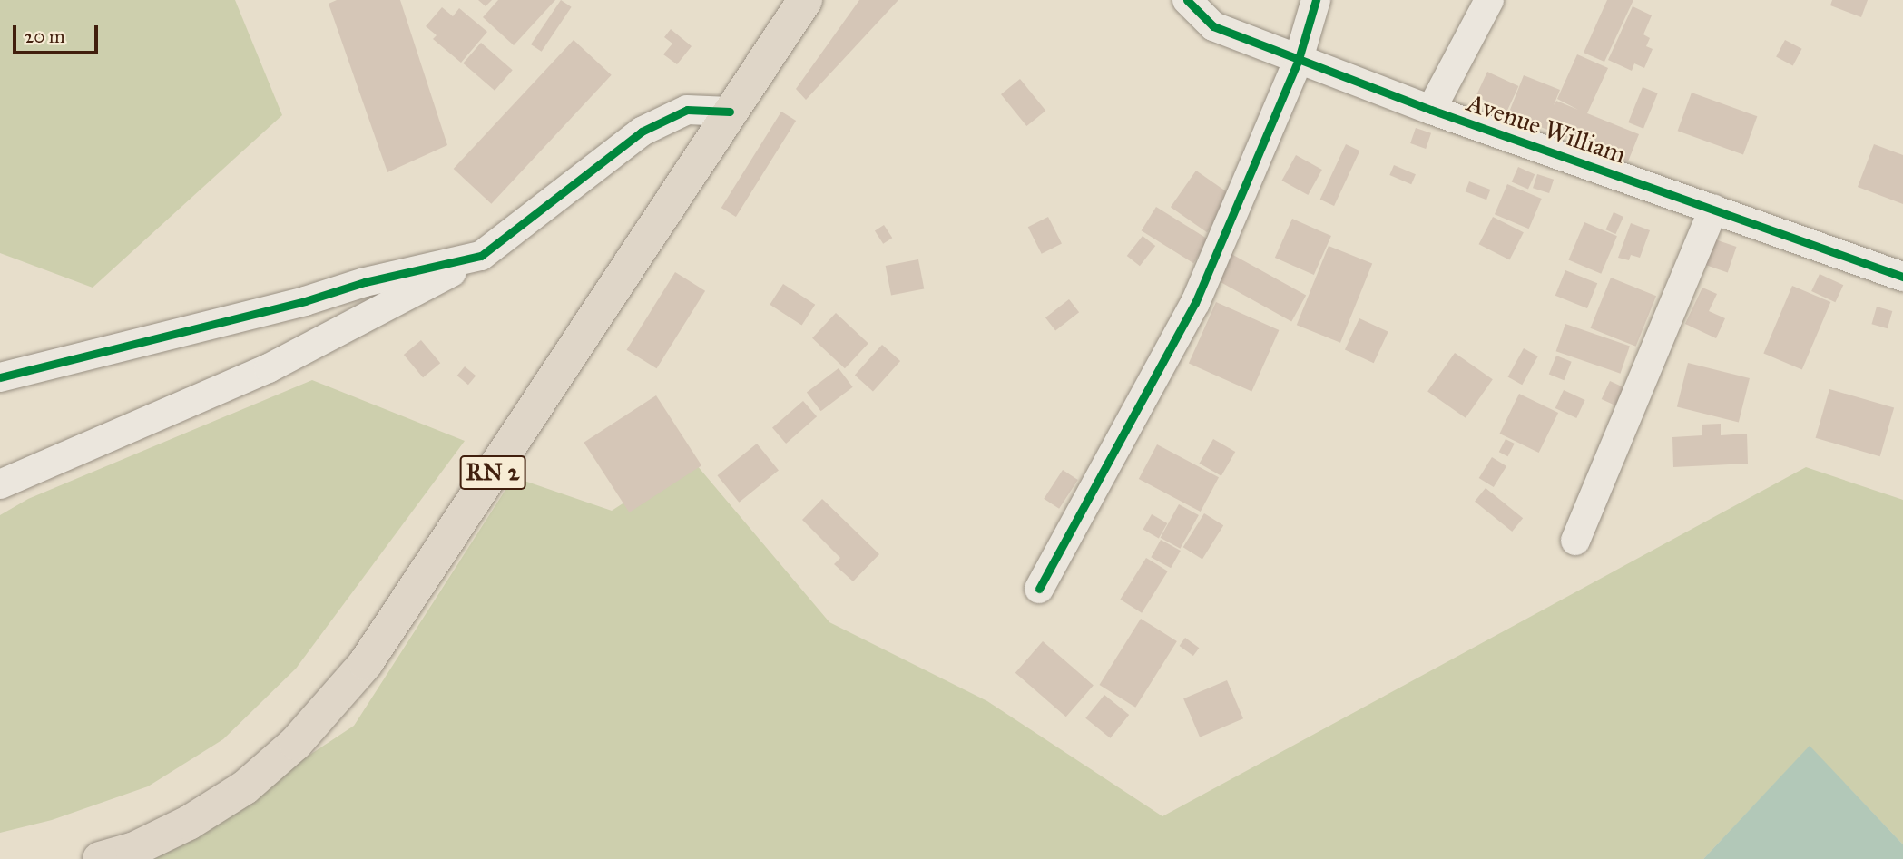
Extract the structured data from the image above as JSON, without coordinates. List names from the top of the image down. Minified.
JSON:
{"streets":{"highway":["RN 2"],"street":["Avenue William"]},"scale_bar":"20 m"}
